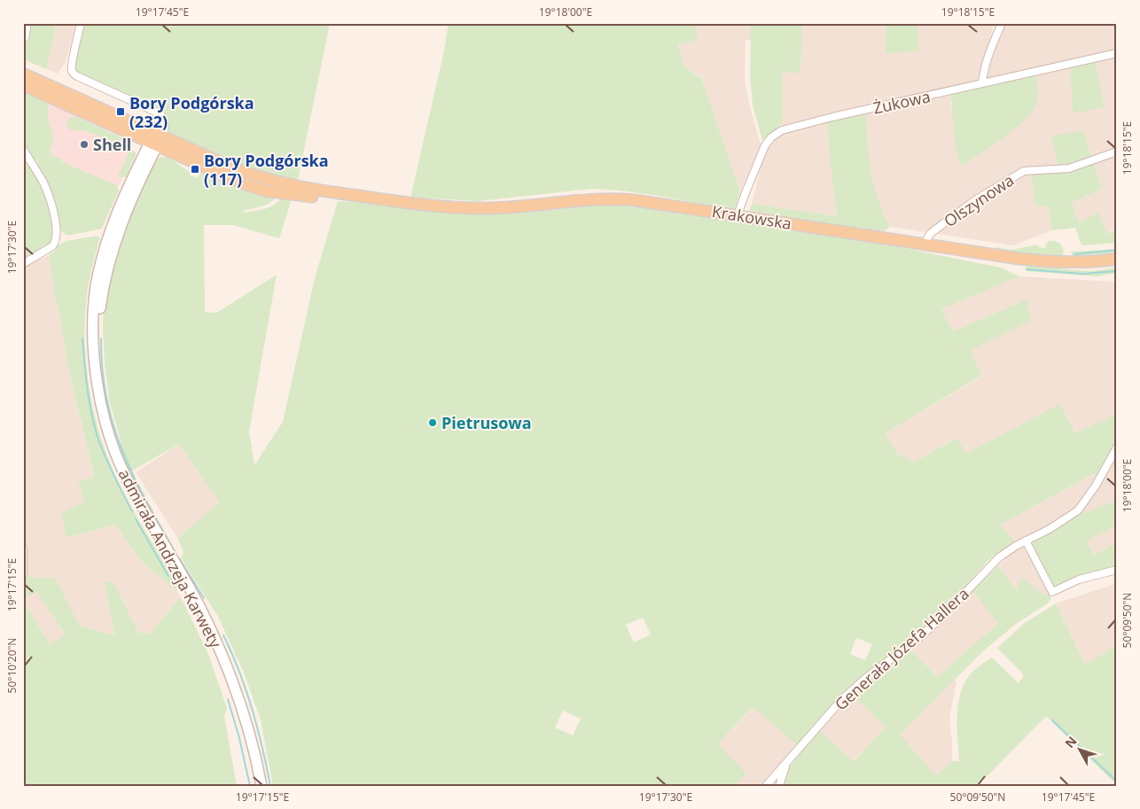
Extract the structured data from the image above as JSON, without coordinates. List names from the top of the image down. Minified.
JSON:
{"streets":{"main road":["Krakowska","admirała Andrzeja Karwety"],"street":["Żukowa","Olszynowa","Generała Józefa Hallera"]},"crossings":[["Żukowa","Krakowska"],["Olszynowa","Krakowska"],["Krakowska","admirała Andrzeja Karwety"]],"places":{"transit":["Bory Podgórska (232)","Bory Podgórska (117)"],"other":["Shell","Pietrusowa"]},"north":"top left","coordinates":["19°17'45\"E","19°18'00\"E","19°18'15\"E","19°17'30\"E","19°17'15\"E","50°09'50\"N","50°10'20\"N"]}
